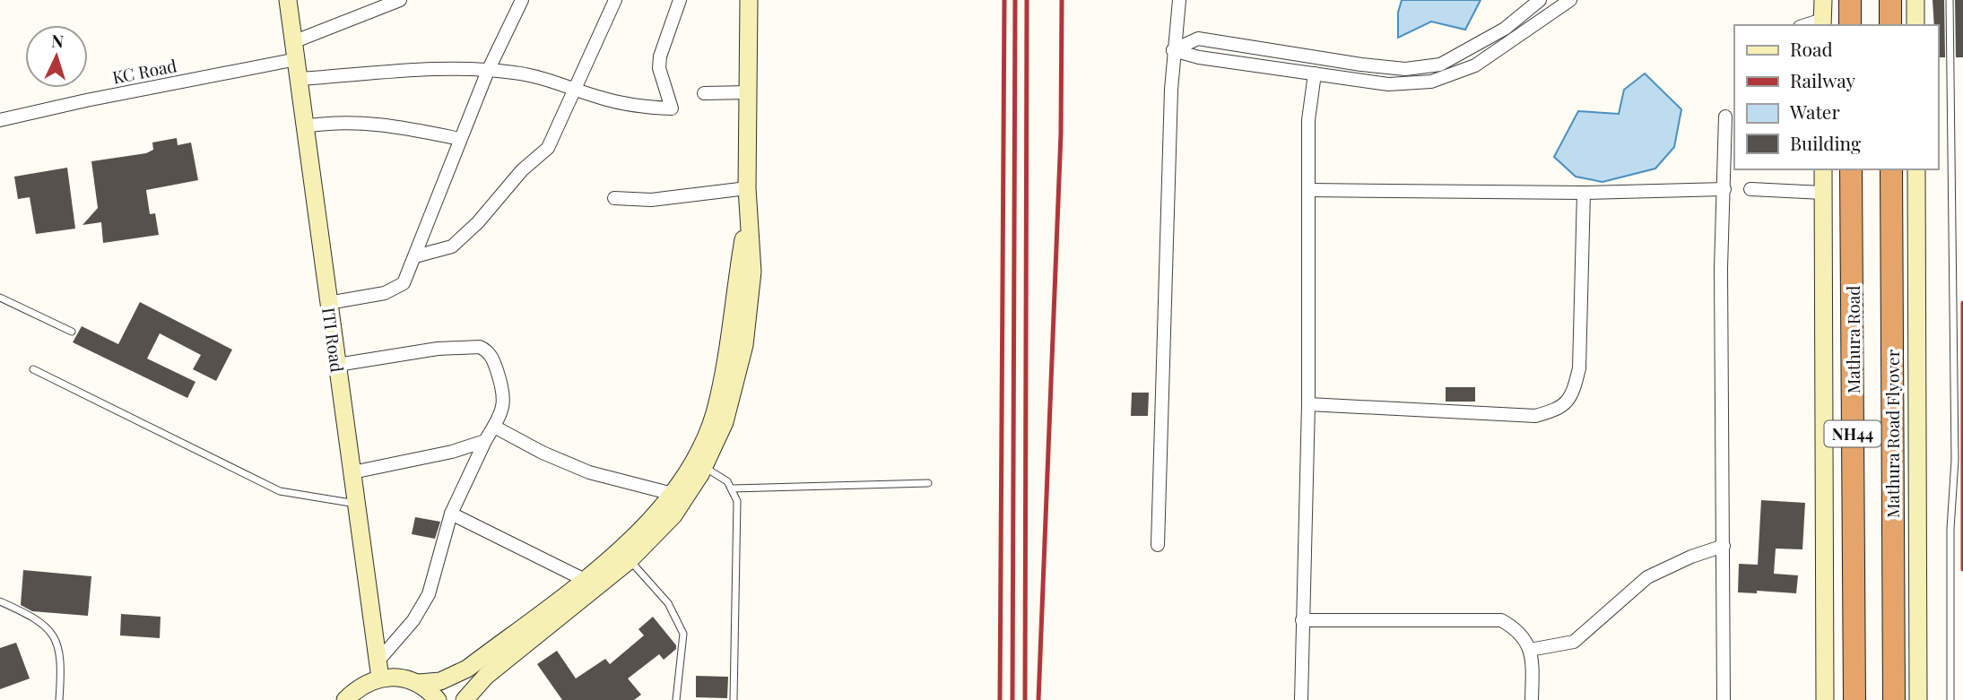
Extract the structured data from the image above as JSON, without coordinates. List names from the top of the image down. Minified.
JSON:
{"streets":{"highway":["Mathura Road","NH44","Mathura Road Flyover"],"street":["KC Road","ITI Road"]},"crossings":[["KC Road","ITI Road"]],"legend":["Road","Railway","Water","Building"],"north":"top"}
